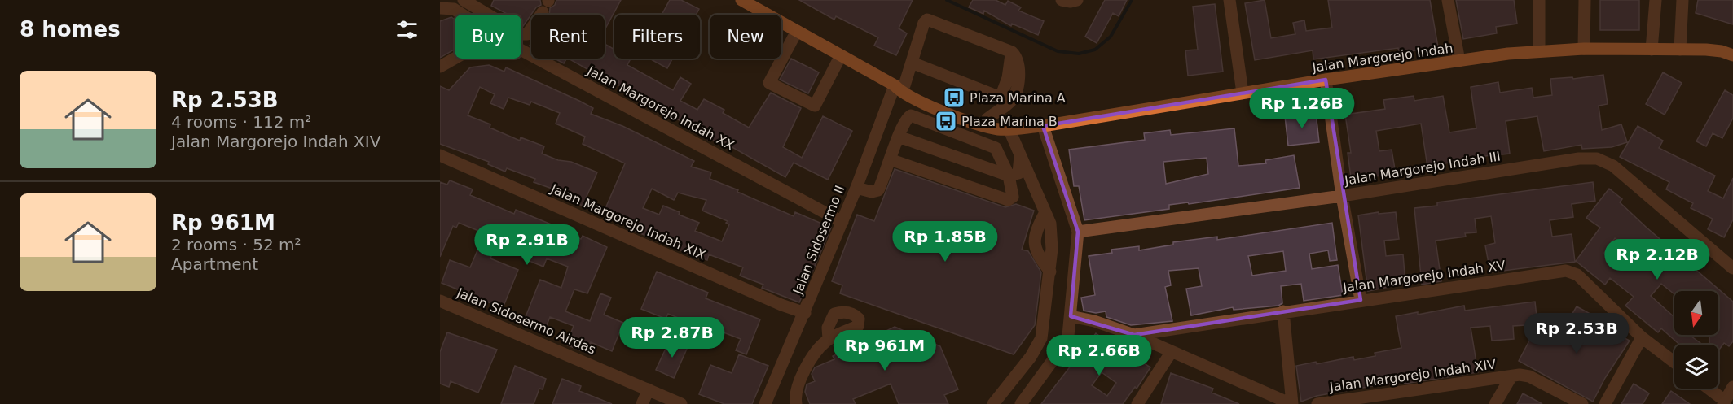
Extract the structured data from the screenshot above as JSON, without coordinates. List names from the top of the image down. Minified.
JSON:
{"streets":{"main road":["Jalan Margorejo Indah"],"street":["Jalan Margorejo Indah XX","Jalan Margorejo Indah III","Jalan Margorejo Indah XIX","Jalan Sidosermo II","Jalan Margorejo Indah XV","Jalan Sidosermo Airdas","Jalan Margorejo Indah XIV"]},"crossings":[["Jalan Margorejo Indah","Jalan Sidosermo II"],["Jalan Margorejo Indah XX","Jalan Sidosermo II"],["Jalan Margorejo Indah XIX","Jalan Sidosermo II"]],"places":{"bus stop":["Plaza Marina A","Plaza Marina B"]},"north":"bottom","page":{"heading":"8 homes","chip":["Buy","Rent","Filters","New"],"list":[{"name":"Rp 2.53B","note":"4 rooms · 112 m² · Jalan Margorejo Indah XIV"},{"name":"Rp 961M","note":"2 rooms · 52 m² · Apartment"}],"price":["Rp 1.26B","Rp 1.85B","Rp 2.91B","Rp 2.12B","Rp 2.53B","Rp 2.87B","Rp 961M","Rp 2.66B"]}}
